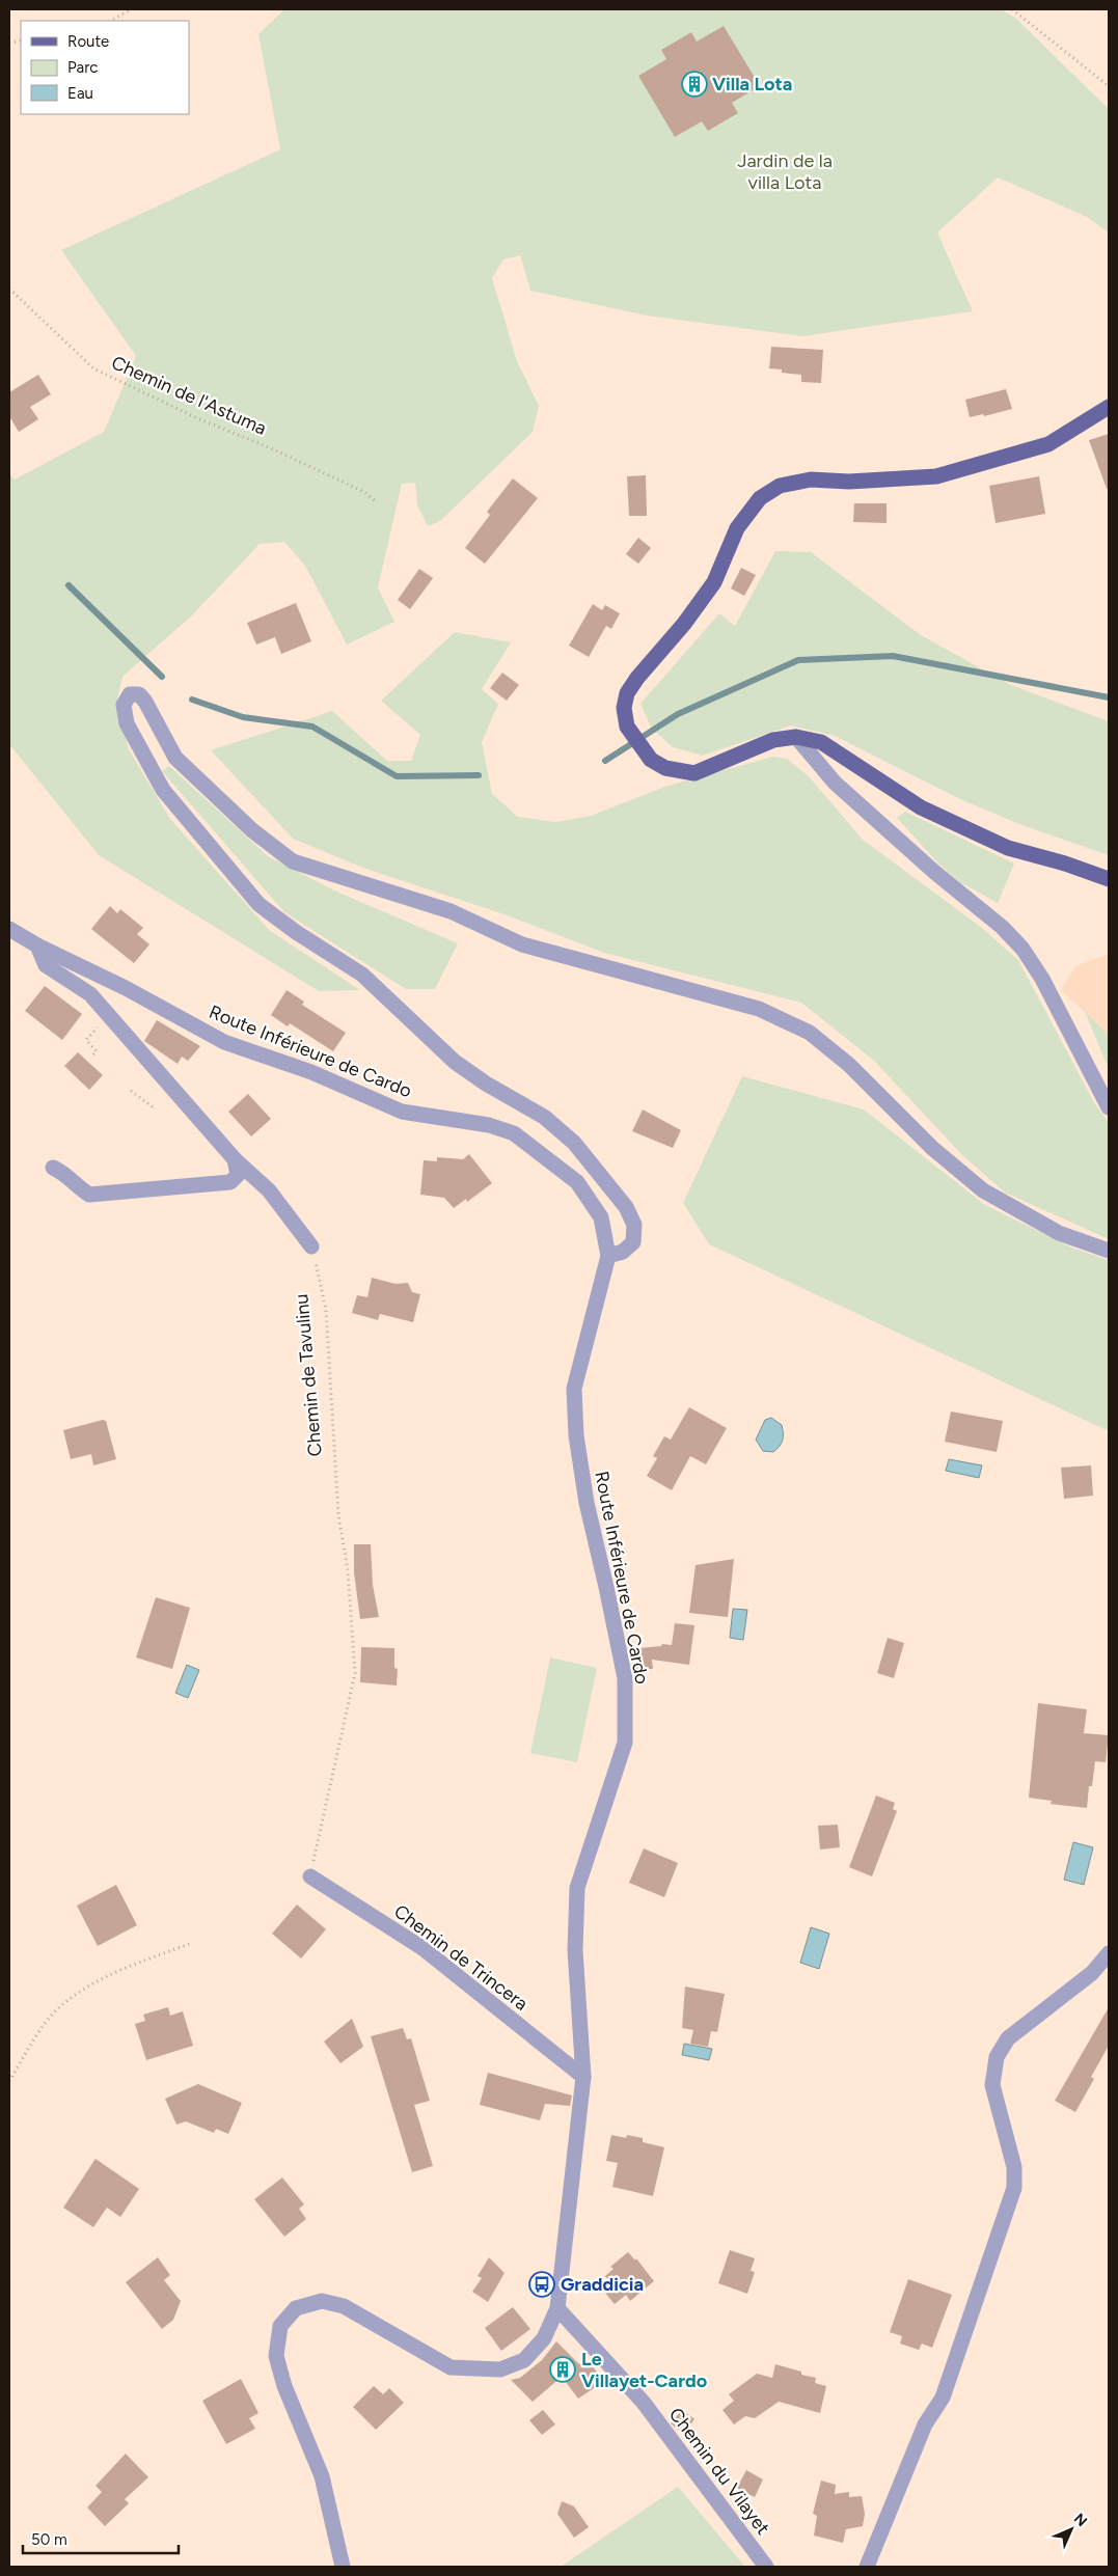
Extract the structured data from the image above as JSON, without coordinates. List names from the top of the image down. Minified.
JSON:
{"streets":{"street":["Route Inférieure de Cardo","Chemin de Trincera","Chemin du Vilayet"],"path":["Chemin de l'Astuma","Chemin de Tavulinu"]},"crossings":[["Route Inférieure de Cardo","Chemin de Trincera"],["Route Inférieure de Cardo","Chemin du Vilayet"],["Chemin de Tavulinu","Chemin de Trincera"]],"parks":["Jardin de la villa Lota"],"places":{"building":["Villa Lota","Le Villayet-Cardo"],"bus stop":["Graddicia"]},"legend":["Route","Parc","Eau"],"scale_bar":"50 m","north":"top right"}
